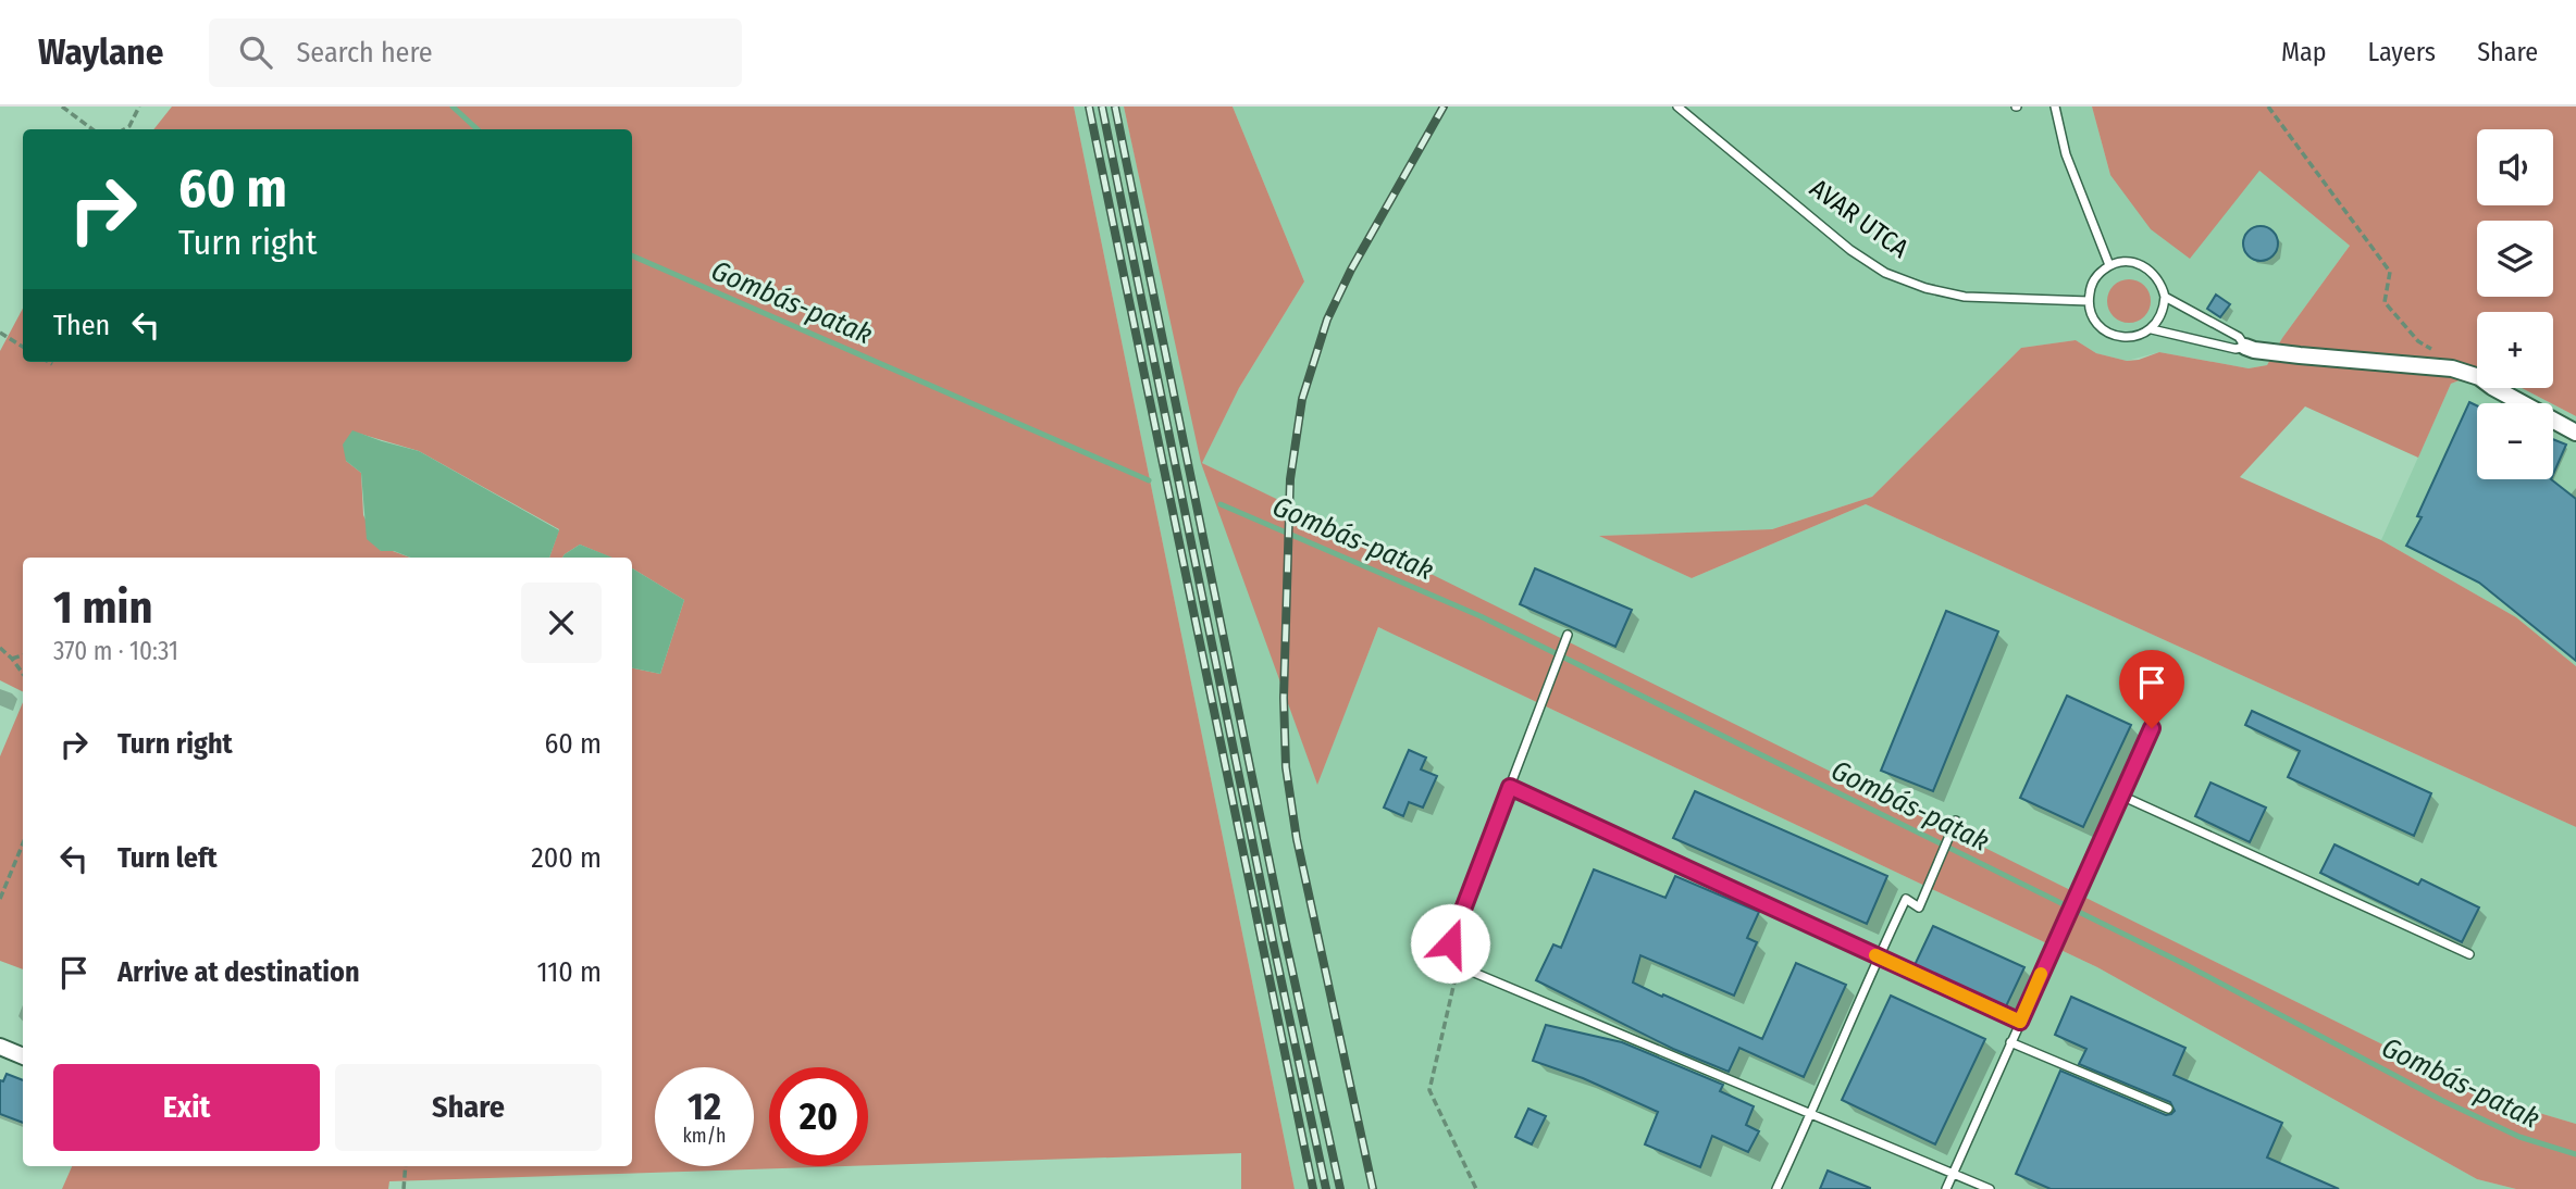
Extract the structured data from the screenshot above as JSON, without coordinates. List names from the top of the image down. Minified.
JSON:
{"streets":{"lane":["AVAR UTCA"]},"water":["Gombás-patak"],"page":{"header":"Waylane","search":"Search here","nav":["Map","Layers","Share"],"map_buttons":["+","−"],"turn":["60 m","Turn right"],"then":"Then","heading":["1 min","370 m · 10:31"],"list":[{"name":"Turn right","value":"60 m"},{"name":"Turn left","value":"200 m"},{"name":"Arrive at destination","value":"110 m"}],"buttons":["Exit","Share"],"speed":"12 km/h","limit":"20"}}
